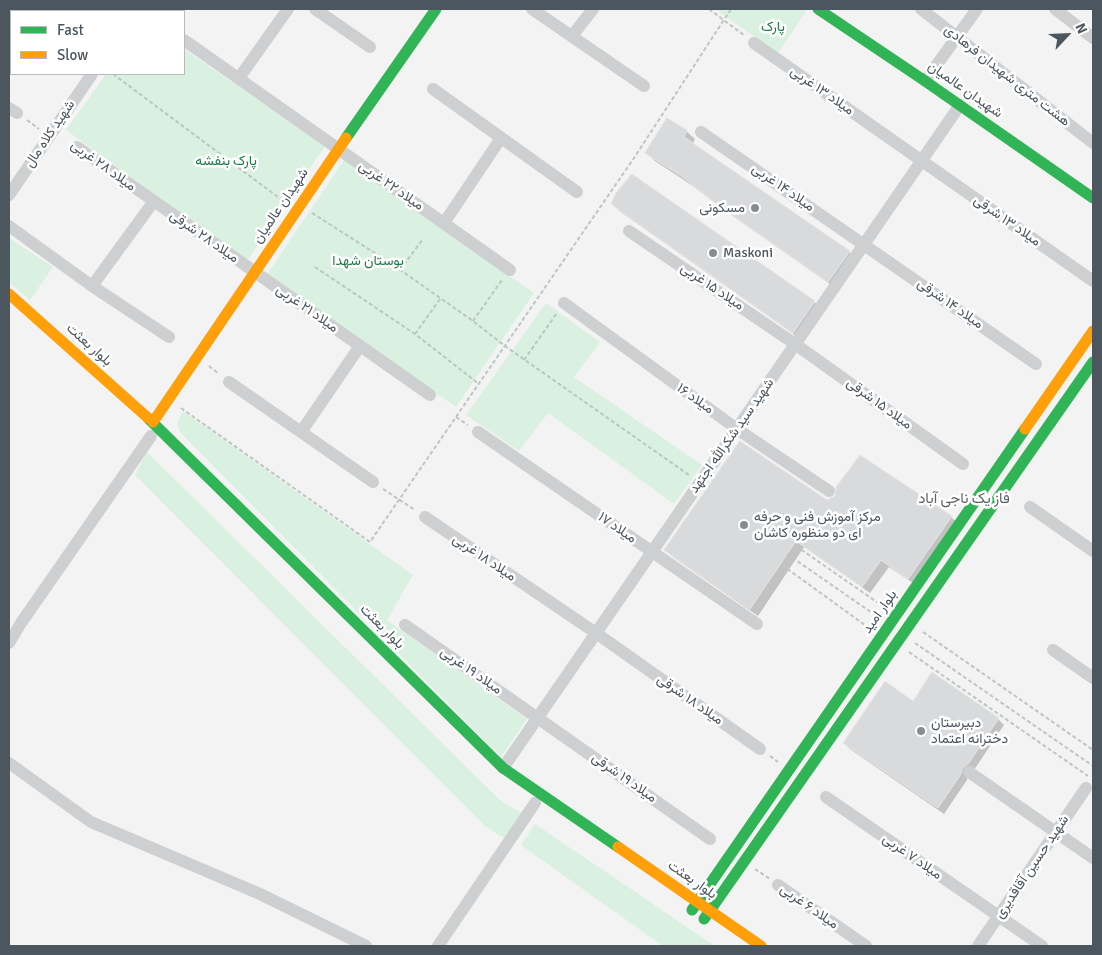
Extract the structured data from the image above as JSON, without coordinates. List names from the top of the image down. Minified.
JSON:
{"streets":{"street":["هشت متری شهیدان فرهادی","شهیدان عالمیان","میلاد ۱۳ غربی","شهید کلاه مال","میلاد ۲۸ غربی","میلاد ۲۲ غربی","میلاد ۱۴ غربی","میلاد ۱۳ شرقی","میلاد ۲۸ شرقی","میلاد ۱۵ غربی","میلاد ۱۴ شرقی","میلاد ۲۱ غربی","بلوار بعثت","میلاد ۱۶","میلاد ۱۵ شرقی","شهید سید شکرالله اجتهد","میلاد ۱۷","میلاد ۱۸ غربی","بلوار امید","میلاد ۱۹ غربی","میلاد ۱۸ شرقی","میلاد ۱۹ شرقی","میلاد ۷ غربی","شهید حسین آقاقدیری","میلاد ۶ غربی"]},"crossings":[["شهیدان عالمیان","میلاد ۲۲ غربی"],["شهیدان عالمیان","میلاد ۲۸ شرقی"],["شهیدان عالمیان","میلاد ۲۱ غربی"],["شهیدان عالمیان","بلوار بعثت"],["شهیدان عالمیان","شهید سید شکرالله اجتهد"],["میلاد ۱۳ غربی","میلاد ۱۳ شرقی"],["میلاد ۱۳ غربی","شهید سید شکرالله اجتهد"],["میلاد ۲۸ غربی","میلاد ۲۸ شرقی"],["میلاد ۱۴ غربی","میلاد ۱۴ شرقی"],["میلاد ۱۴ غربی","شهید سید شکرالله اجتهد"],["میلاد ۱۳ شرقی","شهید سید شکرالله اجتهد"],["میلاد ۲۸ شرقی","میلاد ۲۱ غربی"],["میلاد ۱۵ غربی","میلاد ۱۵ شرقی"],["میلاد ۱۵ غربی","شهید سید شکرالله اجتهد"],["میلاد ۱۴ شرقی","شهید سید شکرالله اجتهد"],["بلوار بعثت","شهید سید شکرالله اجتهد"],["بلوار بعثت","بلوار امید"],["میلاد ۱۶","شهید سید شکرالله اجتهد"],["میلاد ۱۵ شرقی","شهید سید شکرالله اجتهد"],["شهید سید شکرالله اجتهد","میلاد ۱۷"],["شهید سید شکرالله اجتهد","میلاد ۱۸ غربی"],["شهید سید شکرالله اجتهد","میلاد ۱۹ غربی"],["شهید سید شکرالله اجتهد","میلاد ۱۸ شرقی"],["شهید سید شکرالله اجتهد","میلاد ۱۹ شرقی"],["میلاد ۱۸ غربی","میلاد ۱۸ شرقی"],["میلاد ۱۹ غربی","میلاد ۱۹ شرقی"],["میلاد ۷ غربی","شهید حسین آقاقدیری"]],"districts":["فاز یک ناجی آباد"],"parks":["پارک","پارک بنفشه","بوستان شهدا"],"places":["مسکونی","Maskoni","مرکز آموزش فنی و حرفه ای دو منظوره کاشان","دبیرستان دخترانه اعتماد"],"legend":["Fast","Slow"],"north":"top right"}
